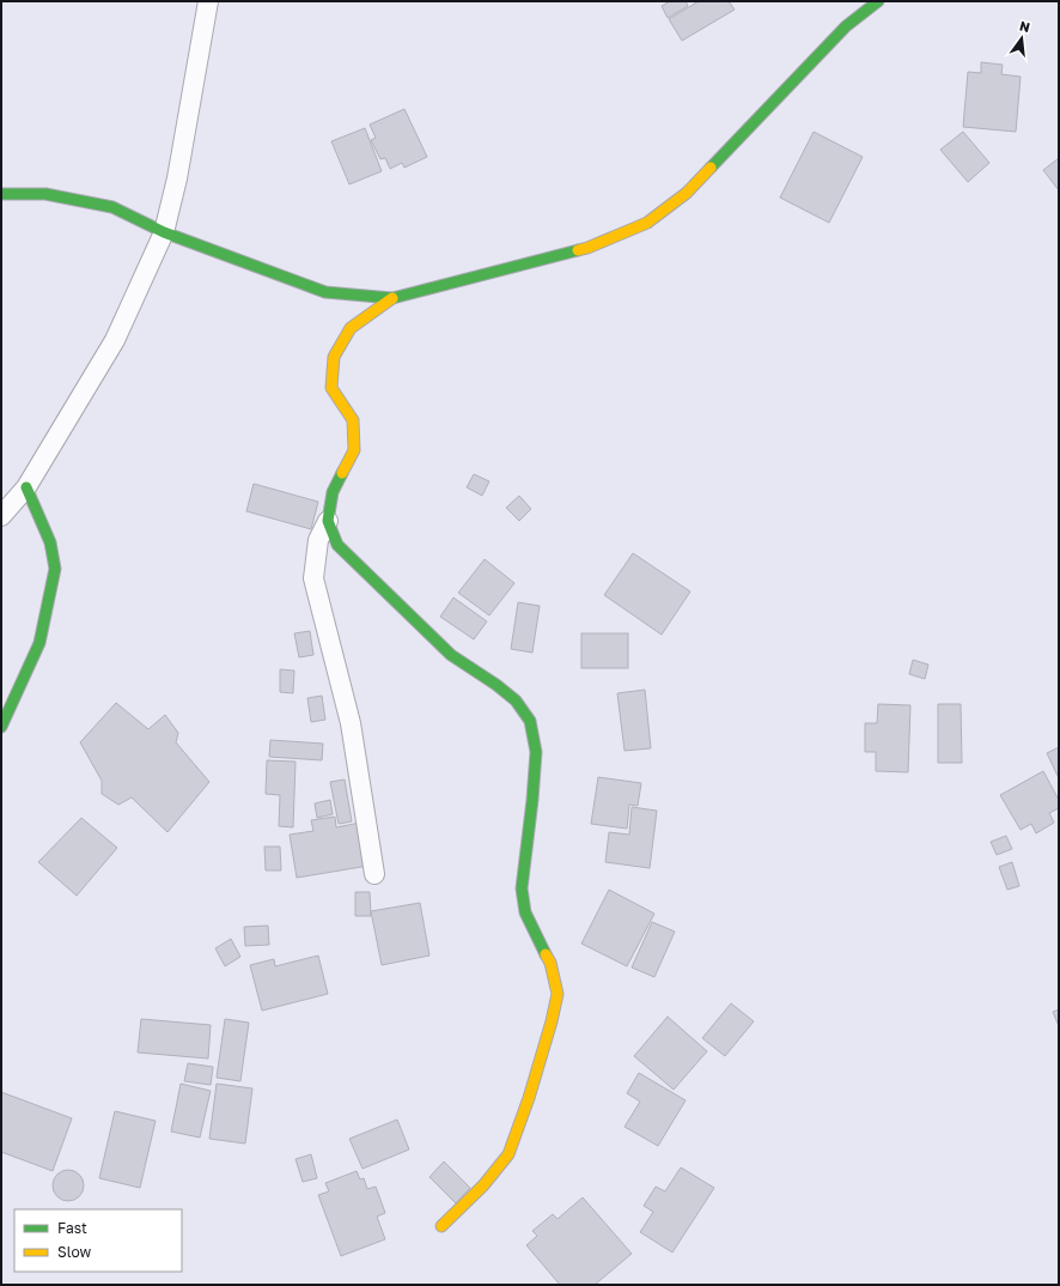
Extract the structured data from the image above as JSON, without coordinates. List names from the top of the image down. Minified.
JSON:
{"legend":["Fast","Slow"],"north":"top"}
